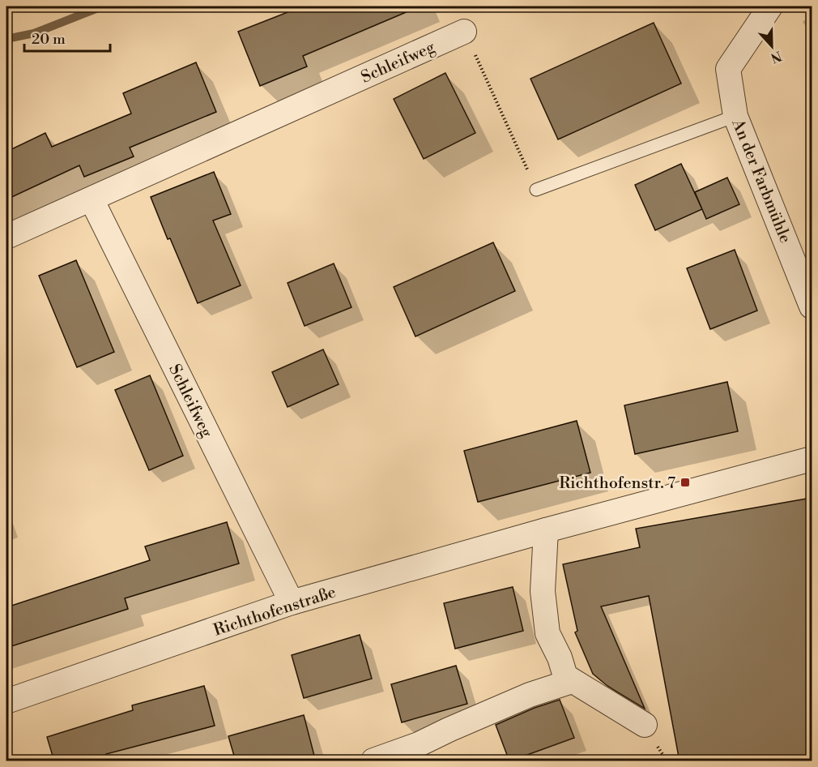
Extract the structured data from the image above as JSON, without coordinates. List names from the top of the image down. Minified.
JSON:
{"streets":{"street":["Schleifweg","An der Farbmühle","Richthofenstraße"]},"crossings":[["Schleifweg","Richthofenstraße"]],"places":{"transit":["Richthofenstr. 7"]},"scale_bar":"20 m","north":"bottom"}
